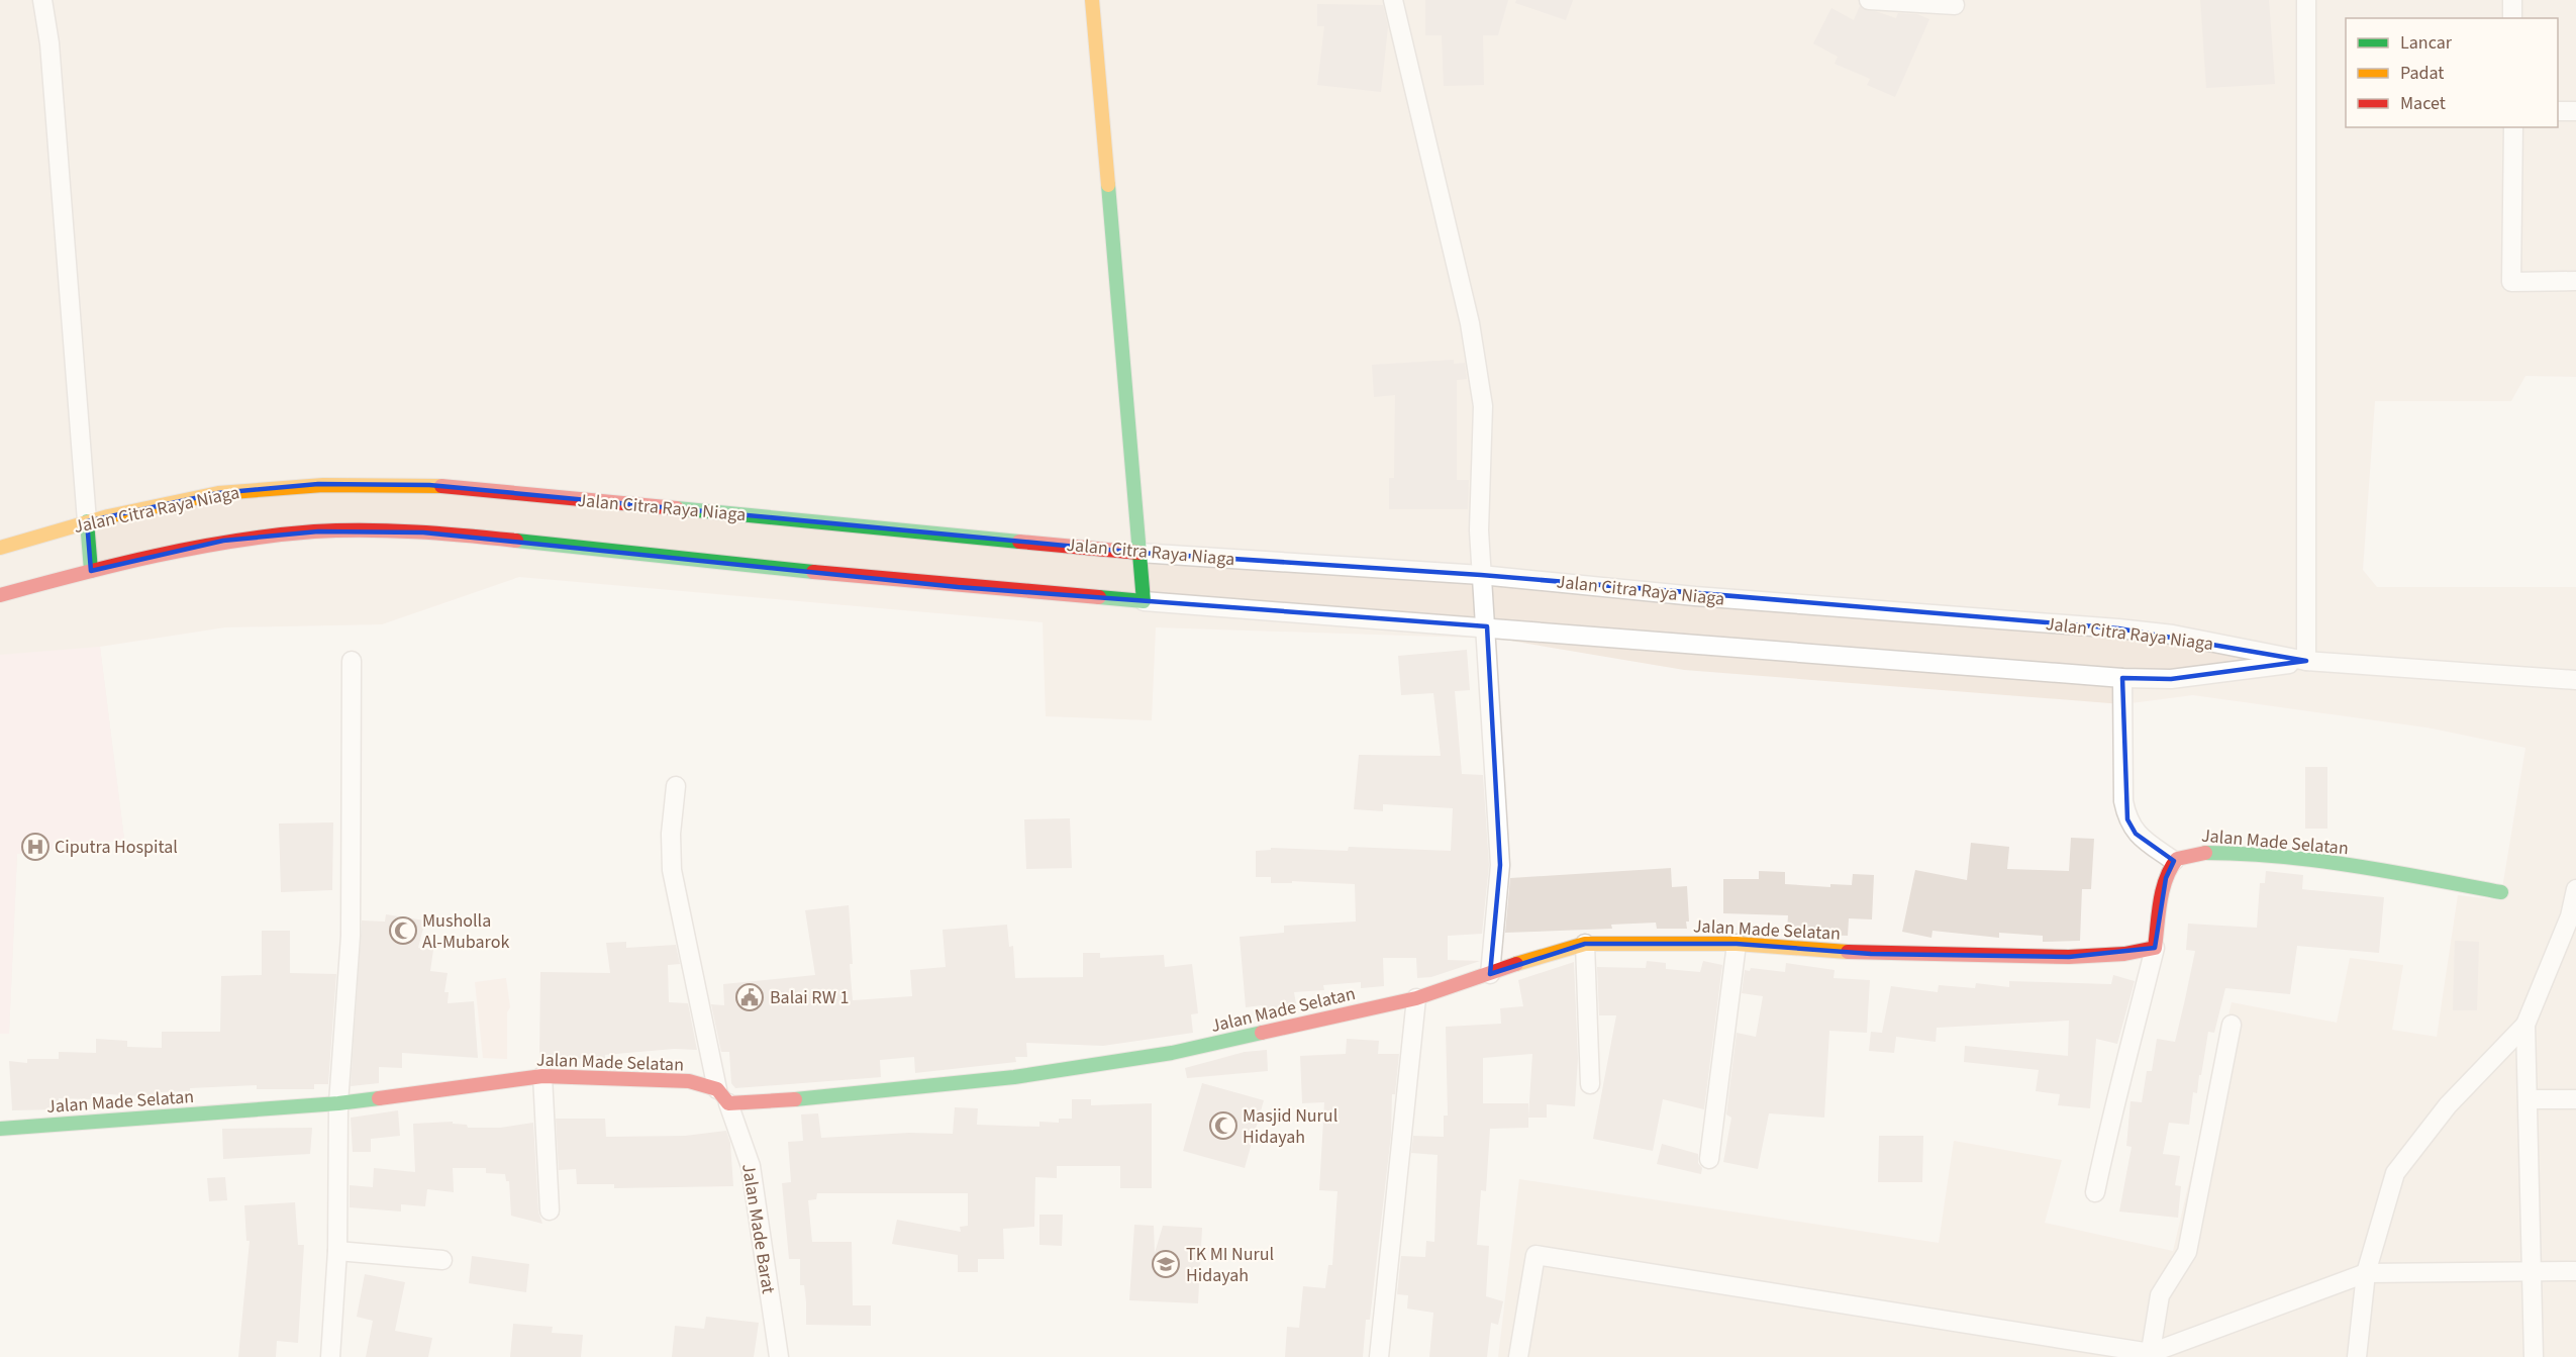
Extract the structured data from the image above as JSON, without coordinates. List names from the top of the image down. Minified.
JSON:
{"streets":{"street":["Jalan Citra Raya Niaga","Jalan Made Selatan","Jalan Made Barat"]},"crossings":[["Jalan Made Selatan","Jalan Made Barat"]],"places":{"hospital":["Ciputra Hospital"],"mosque":["Musholla Al-Mubarok","Masjid Nurul Hidayah"],"public building":["Balai RW 1"],"school or university":["TK MI Nurul Hidayah"]},"legend":["Lancar","Padat","Macet"]}
